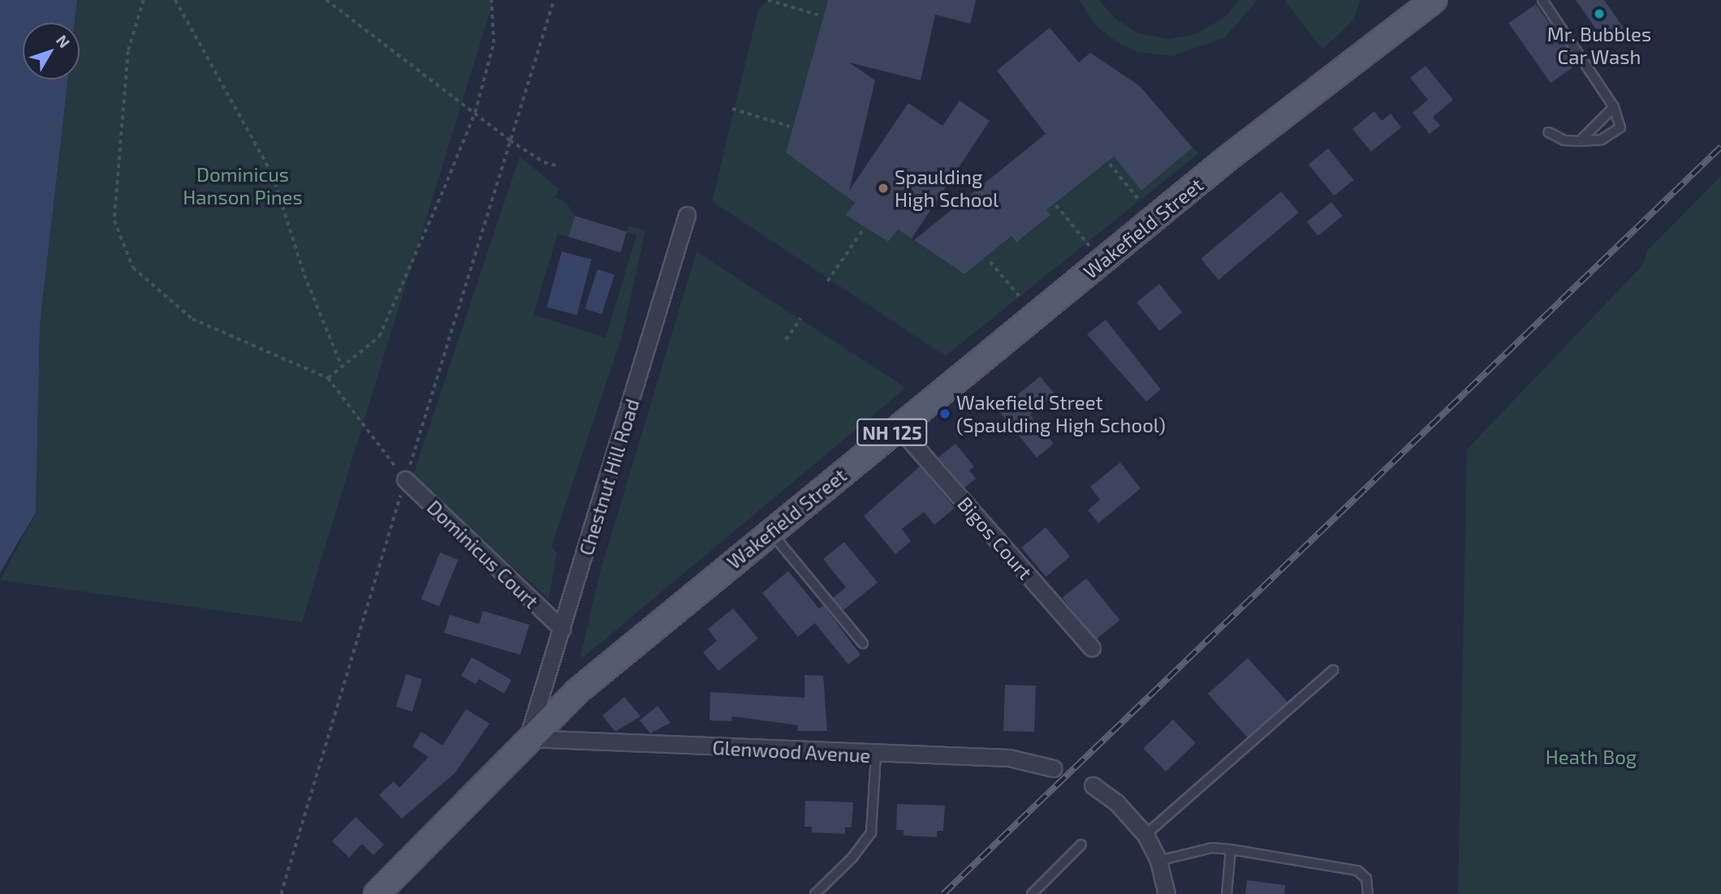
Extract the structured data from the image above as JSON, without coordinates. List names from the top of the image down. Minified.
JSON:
{"streets":{"main road":["Wakefield Street","NH 125"],"street":["Chestnut Hill Road","Bigos Court","Dominicus Court","Glenwood Avenue"]},"crossings":[["Wakefield Street","Chestnut Hill Road"],["Wakefield Street","Bigos Court"],["Wakefield Street","Glenwood Avenue"],["Chestnut Hill Road","Dominicus Court"],["Chestnut Hill Road","Glenwood Avenue"]],"parks":["Dominicus Hanson Pines","Heath Bog"],"places":["Mr. Bubbles Car Wash","Spaulding High School","Wakefield Street (Spaulding High School)"],"north":"top right"}
